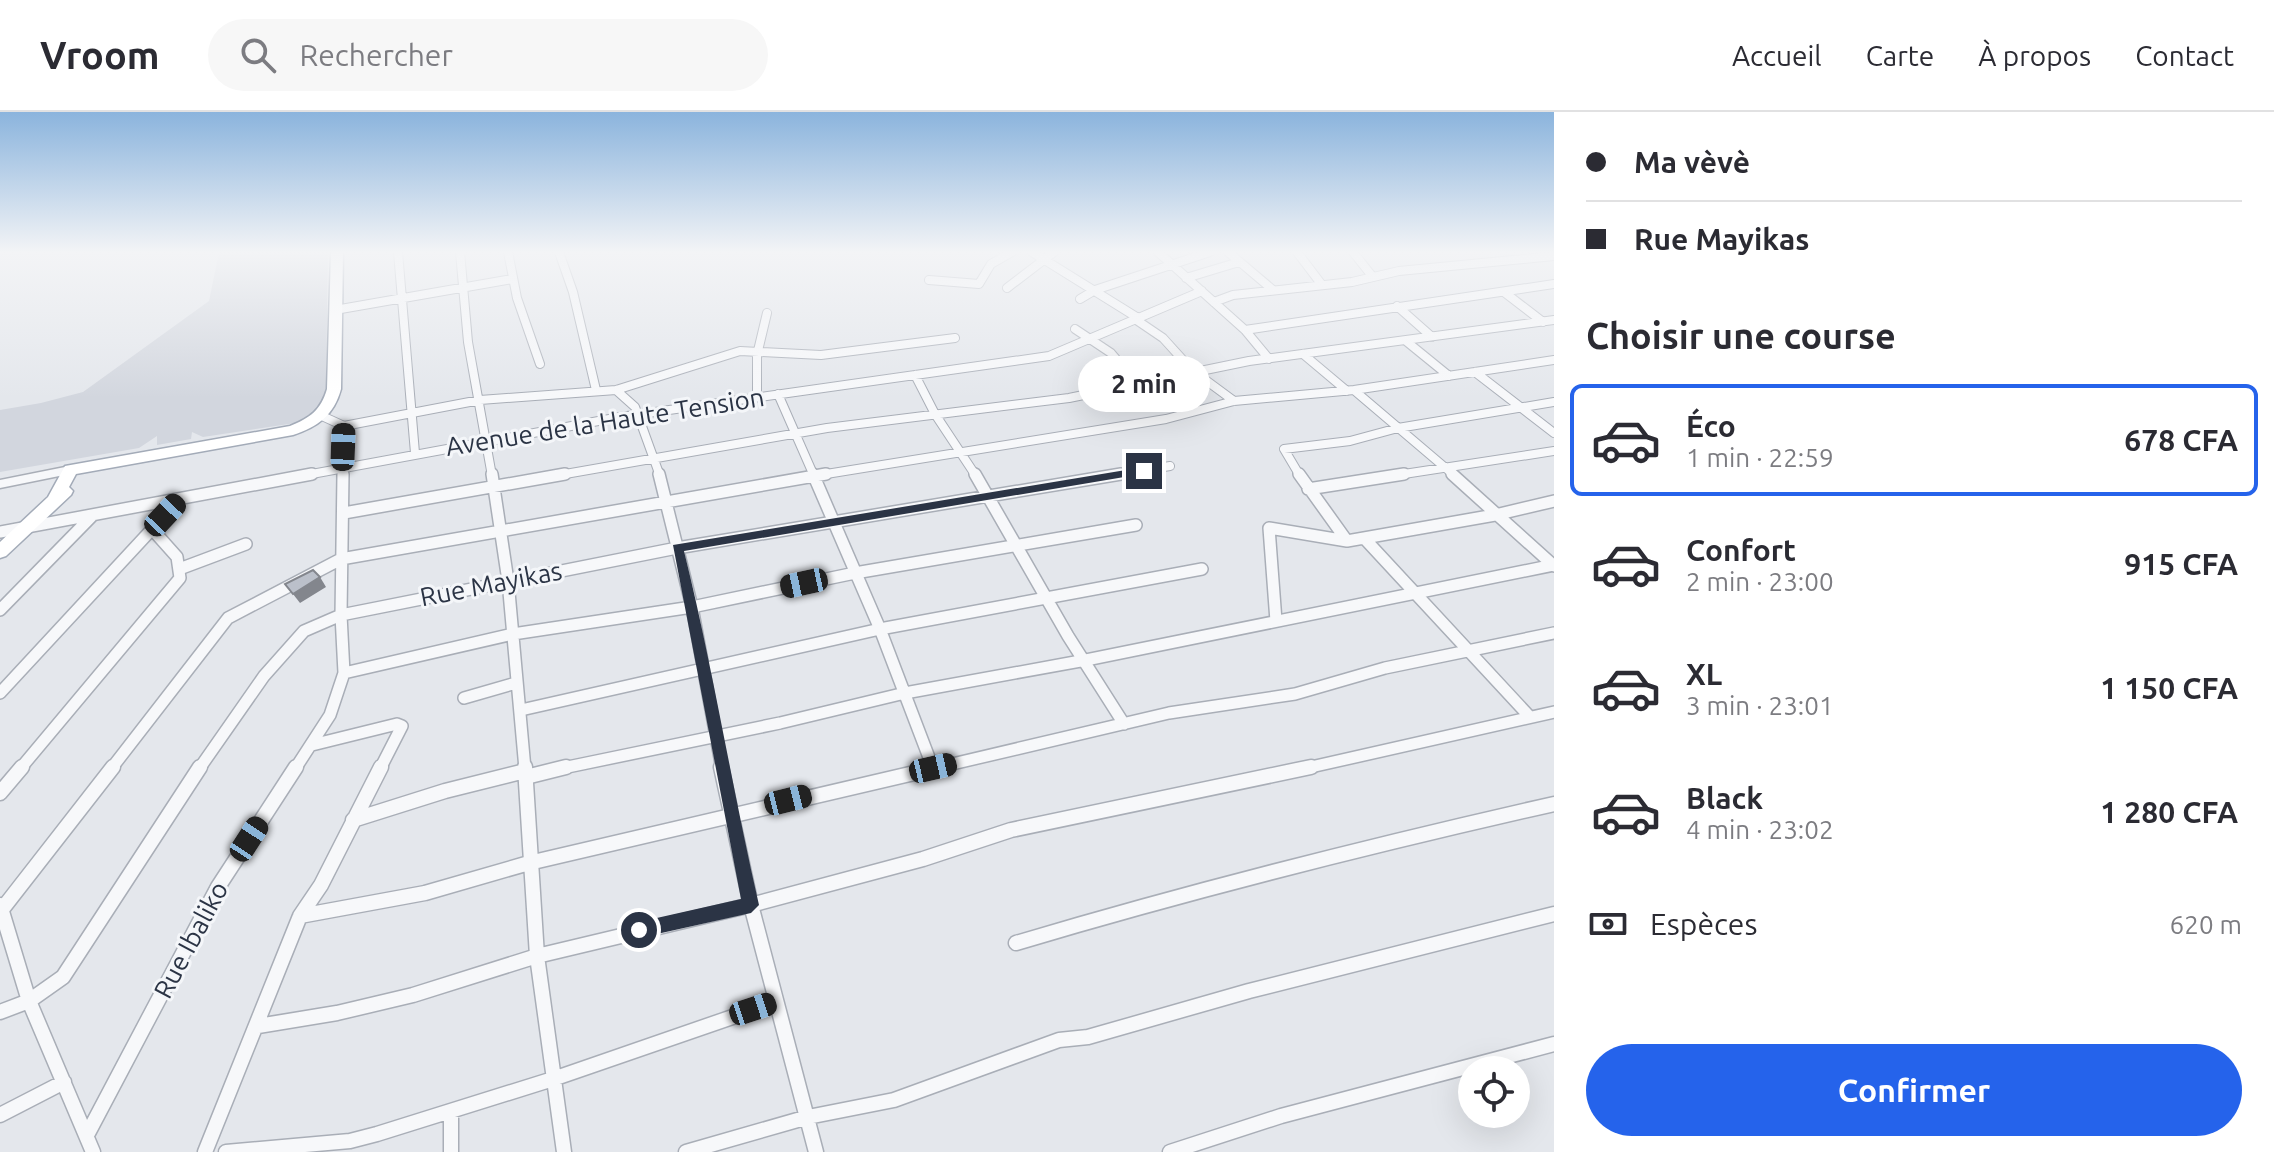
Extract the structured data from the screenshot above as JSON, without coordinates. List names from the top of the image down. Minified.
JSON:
{"streets":{"street":["Avenue de la Haute Tension","Rue Mayikas","Rue Ibaliko"]},"crossings":[["Avenue de la Haute Tension","Rue Ibaliko"],["Rue Mayikas","Rue Ibaliko"]],"page":{"header":"Vroom","search":"Rechercher","nav":["Accueil","Carte","À propos","Contact"],"banner":["Ma vèvè","Rue Mayikas"],"heading":"Choisir une course","bubble":"2 min","list":[{"name":"Éco","note":"1 min · 22:59","value":"678 CFA"},{"name":"Confort","note":"2 min · 23:00","value":"915 CFA"},{"name":"XL","note":"3 min · 23:01","value":"1 150 CFA"},{"name":"Black","note":"4 min · 23:02","value":"1 280 CFA"}],"pay":["Espèces","620 m"],"buttons":"Confirmer"}}
